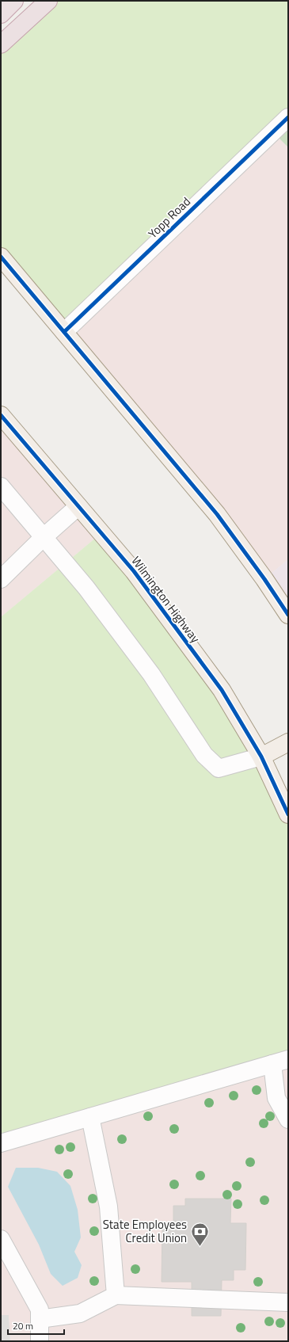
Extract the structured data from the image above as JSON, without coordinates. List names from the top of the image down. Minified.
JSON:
{"streets":{"main road":["Wilmington Highway"],"street":["Yopp Road"]},"places":{"bank":["State Employees Credit Union"]},"scale_bar":"20 m"}
